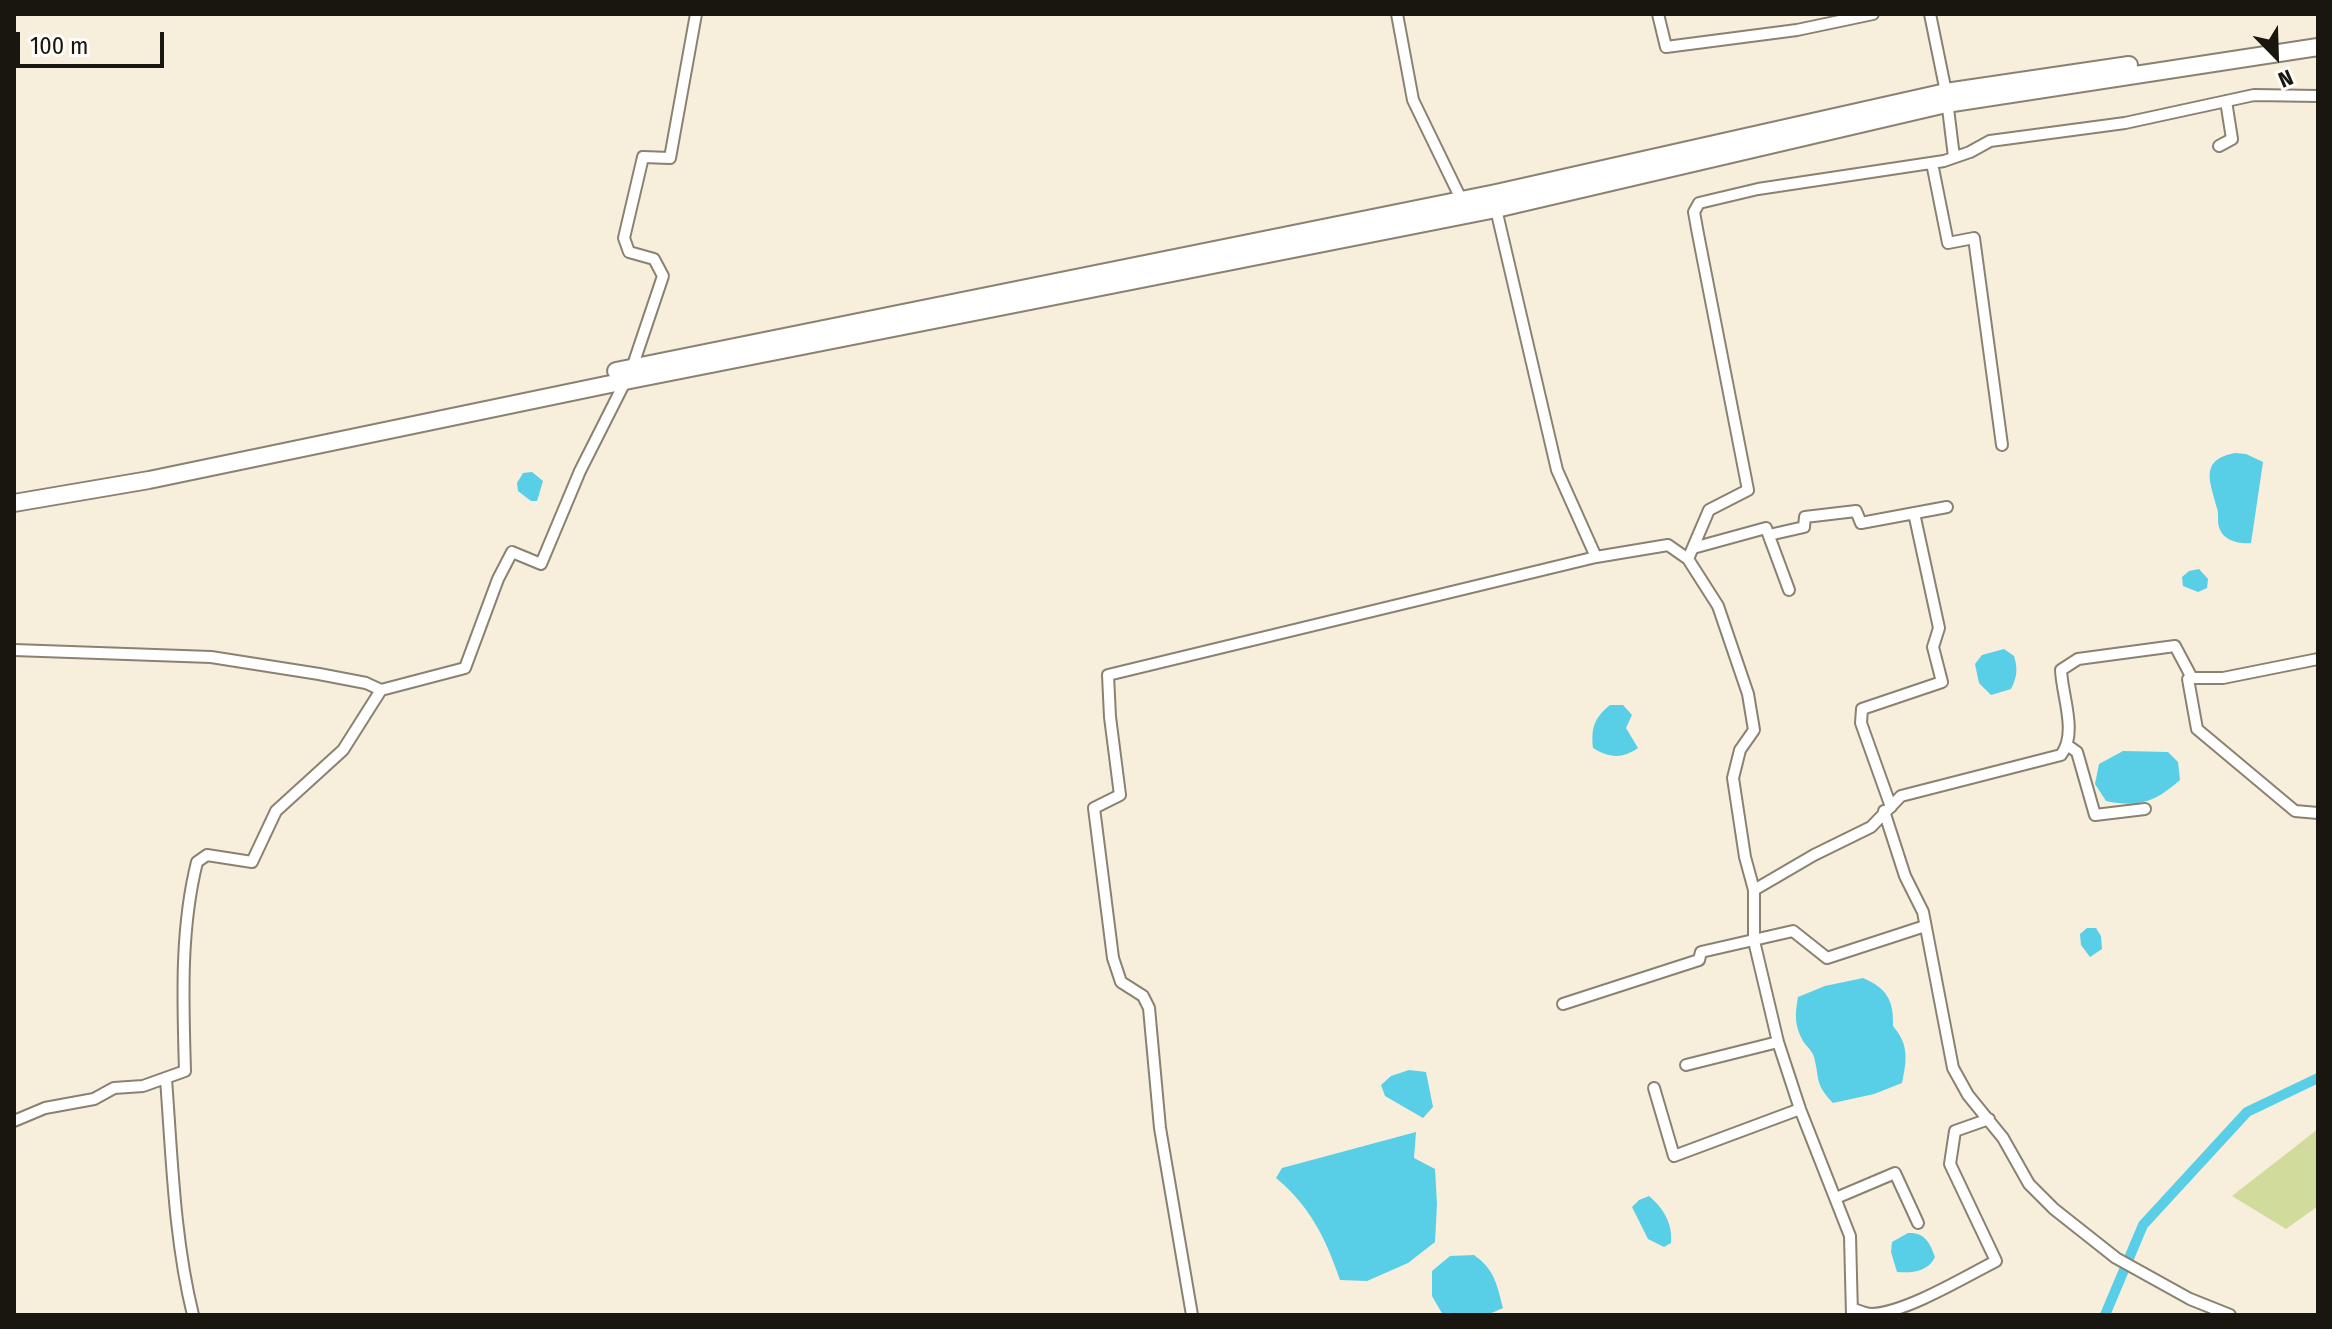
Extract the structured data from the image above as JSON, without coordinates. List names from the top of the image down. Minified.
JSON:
{"scale_bar":"100 m","north":"bottom right"}
